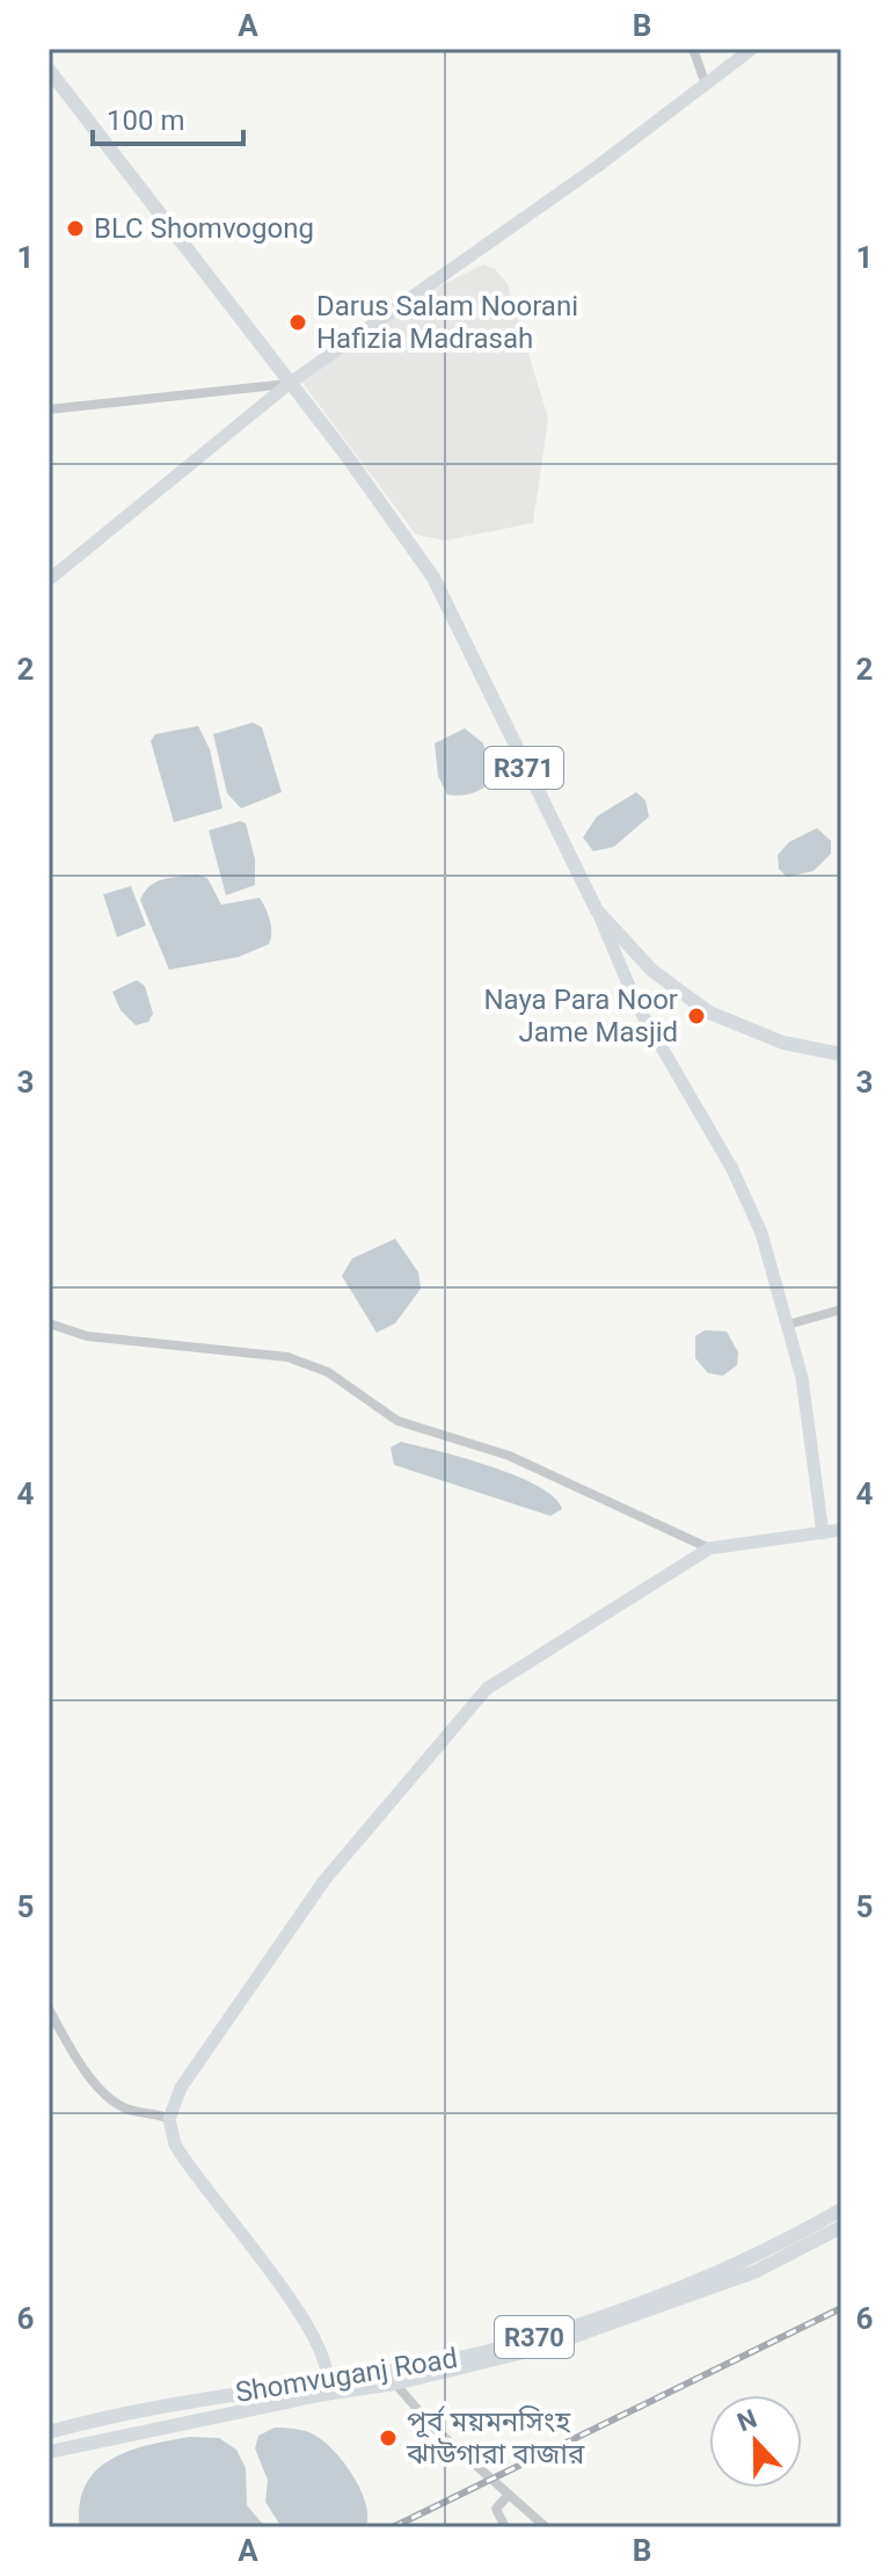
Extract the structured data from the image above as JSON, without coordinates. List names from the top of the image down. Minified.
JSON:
{"streets":{"main road":["R371","R370","Shomvuganj Road"]},"places":["BLC Shomvogong","Darus Salam Noorani Hafizia Madrasah","Naya Para Noor Jame Masjid","পূর্ব ময়মনসিংহ ঝাউগারা বাজার"],"scale_bar":"100 m","north":"top","grid":{"columns":["A","B"],"rows":["1","2","3","4","5","6"]}}
